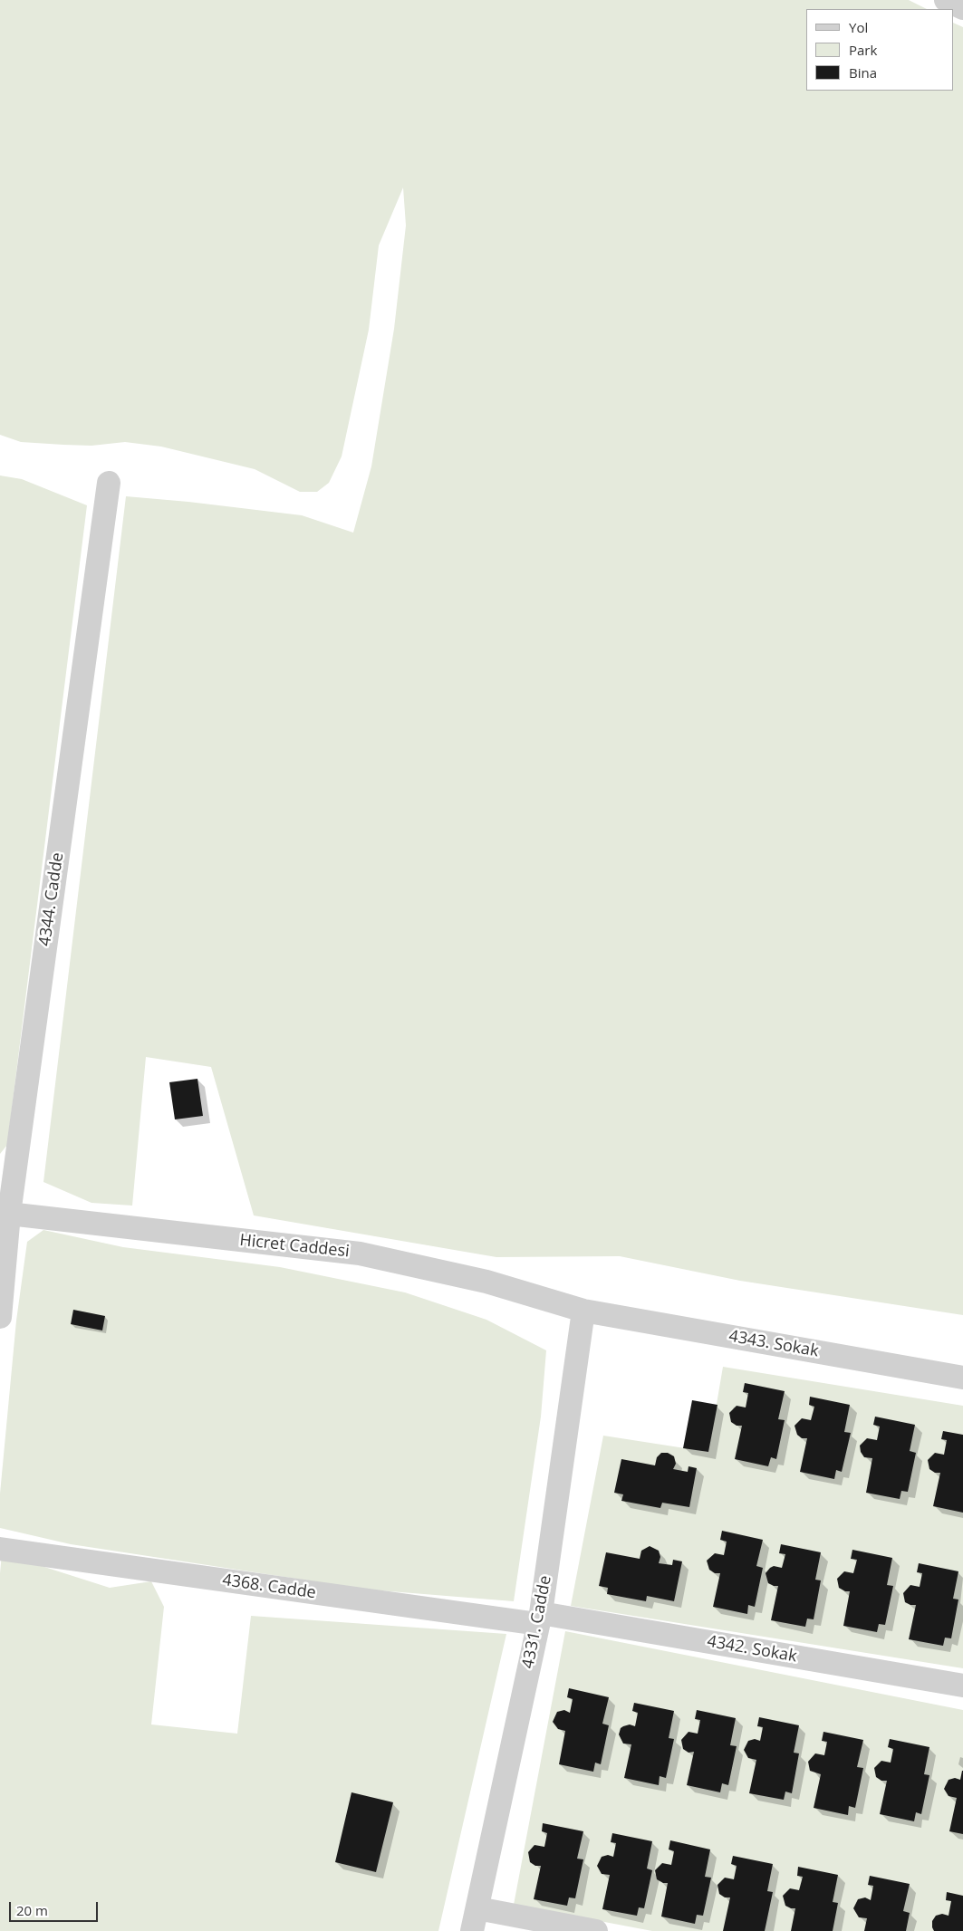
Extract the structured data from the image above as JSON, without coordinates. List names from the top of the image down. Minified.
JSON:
{"streets":{"street":["4344. Cadde","Hicret Caddesi","4343. Sokak","4368. Cadde","4331. Cadde","4342. Sokak"]},"crossings":[["4344. Cadde","Hicret Caddesi"],["Hicret Caddesi","4343. Sokak"],["Hicret Caddesi","4331. Cadde"],["4343. Sokak","4331. Cadde"],["4368. Cadde","4331. Cadde"],["4368. Cadde","4342. Sokak"],["4331. Cadde","4342. Sokak"]],"legend":["Yol","Park","Bina"],"scale_bar":"20 m"}
